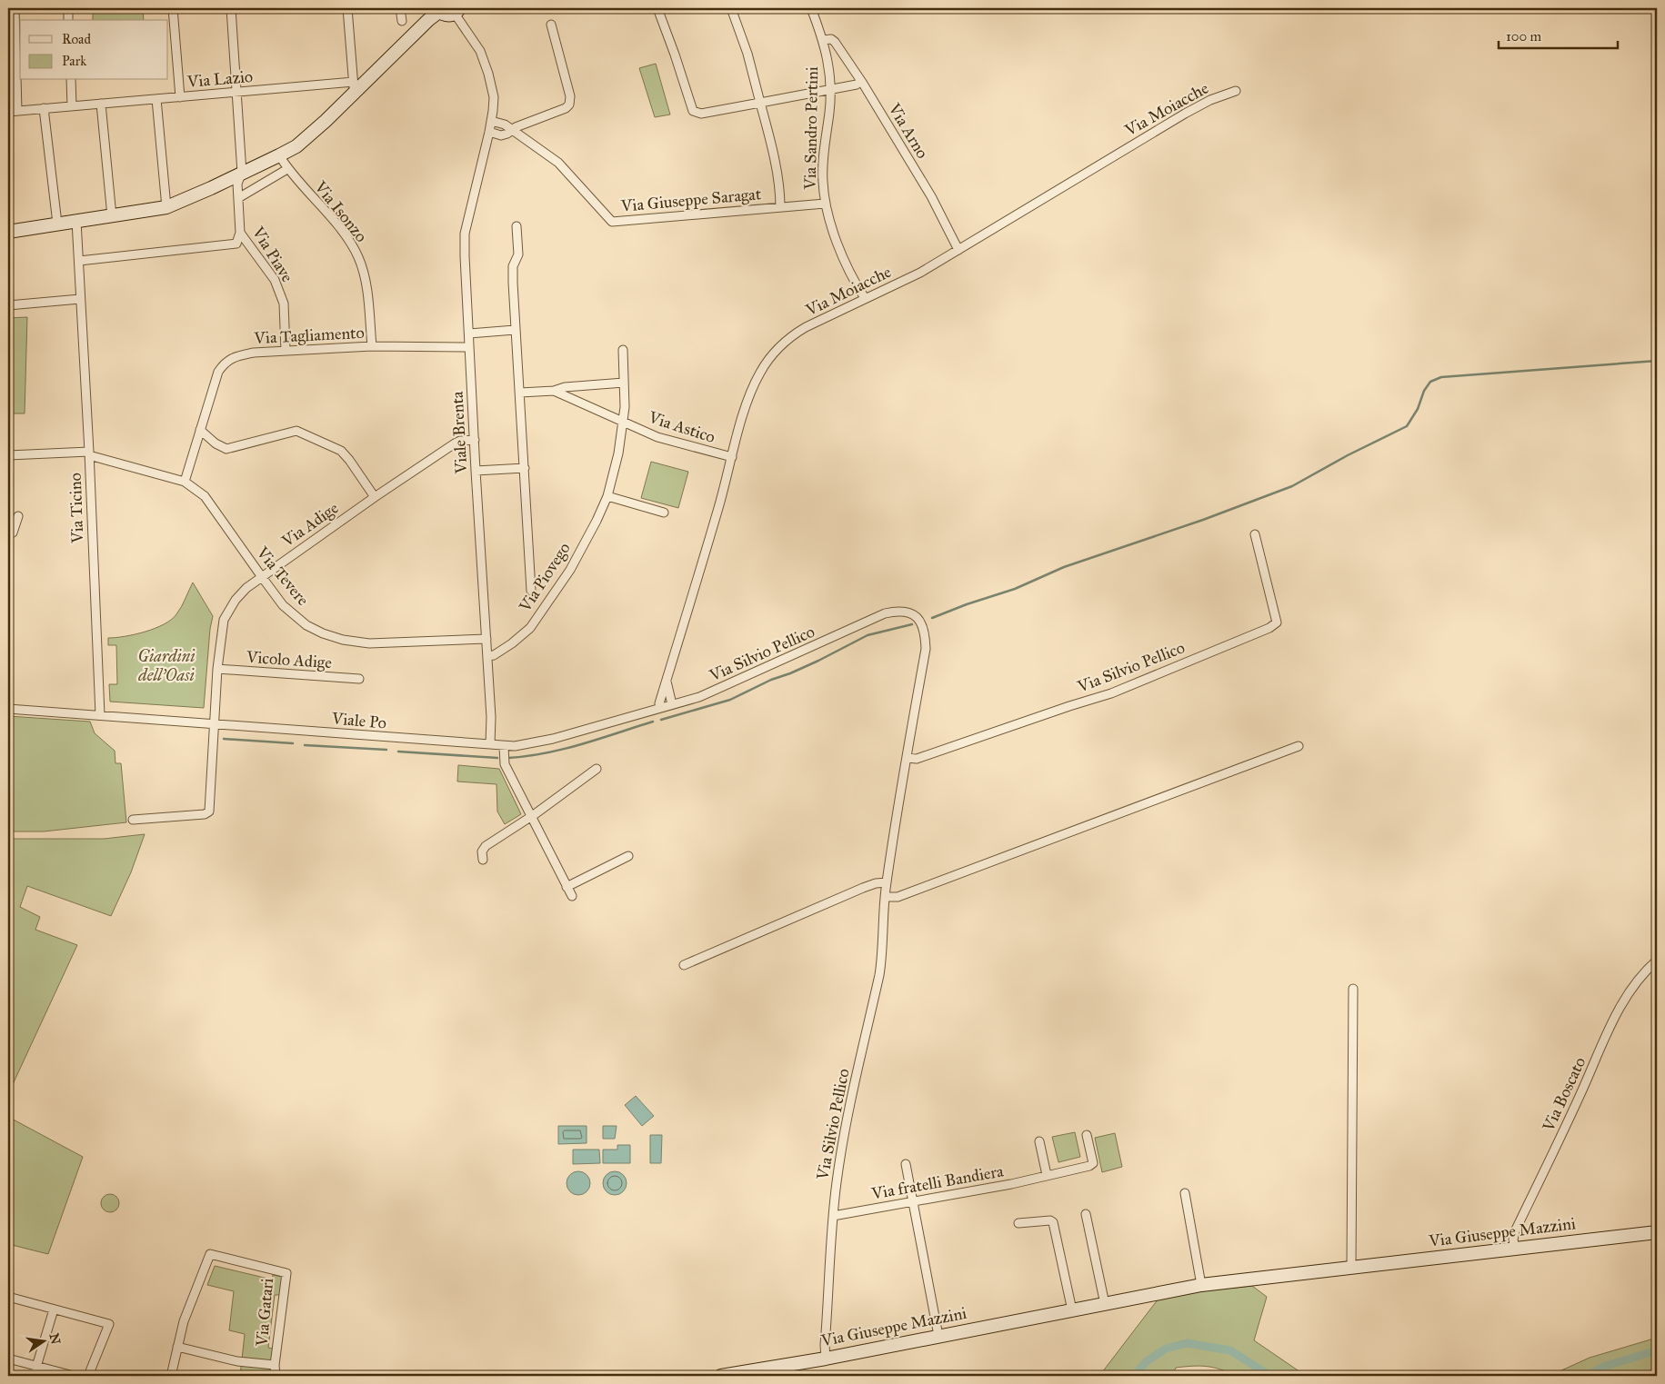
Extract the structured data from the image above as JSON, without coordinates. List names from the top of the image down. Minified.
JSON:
{"streets":{"main road":["Via Giuseppe Mazzini"],"street":["Via Lazio","Via Moiacche","Via Sandro Pertini","Via Arno","Via Giuseppe Saragat","Via Isonzo","Via Piave","Via Tagliamento","Via Astico","Viale Brenta","Via Ticino","Via Adige","Via Tevere","Via Piovego","Via Silvio Pellico","Vicolo Adige","Viale Po","Via Boscato","Via fratelli Bandiera","Via Gatari"]},"crossings":[["Via Lazio","Via Piave"],["Via Moiacche","Via Sandro Pertini"],["Via Moiacche","Via Arno"],["Via Moiacche","Via Astico"],["Via Moiacche","Via Silvio Pellico"],["Via Moiacche","Viale Po"],["Via Sandro Pertini","Via Arno"],["Via Sandro Pertini","Via Giuseppe Saragat"],["Via Isonzo","Via Tagliamento"],["Via Piave","Via Tagliamento"],["Via Tagliamento","Viale Brenta"],["Via Tagliamento","Via Tevere"],["Via Astico","Via Piovego"],["Viale Brenta","Via Adige"],["Viale Brenta","Via Tevere"],["Viale Brenta","Via Piovego"],["Viale Brenta","Viale Po"],["Via Ticino","Via Tevere"],["Via Ticino","Viale Po"],["Via Adige","Via Tevere"],["Via Adige","Vicolo Adige"],["Via Adige","Viale Po"],["Via Silvio Pellico","Viale Po"],["Via Silvio Pellico","Via fratelli Bandiera"],["Via Silvio Pellico","Via Giuseppe Mazzini"],["Via Boscato","Via Giuseppe Mazzini"]],"parks":["Giardini dell'Oasi"],"legend":["Road","Park"],"scale_bar":"100 m","north":"right"}
